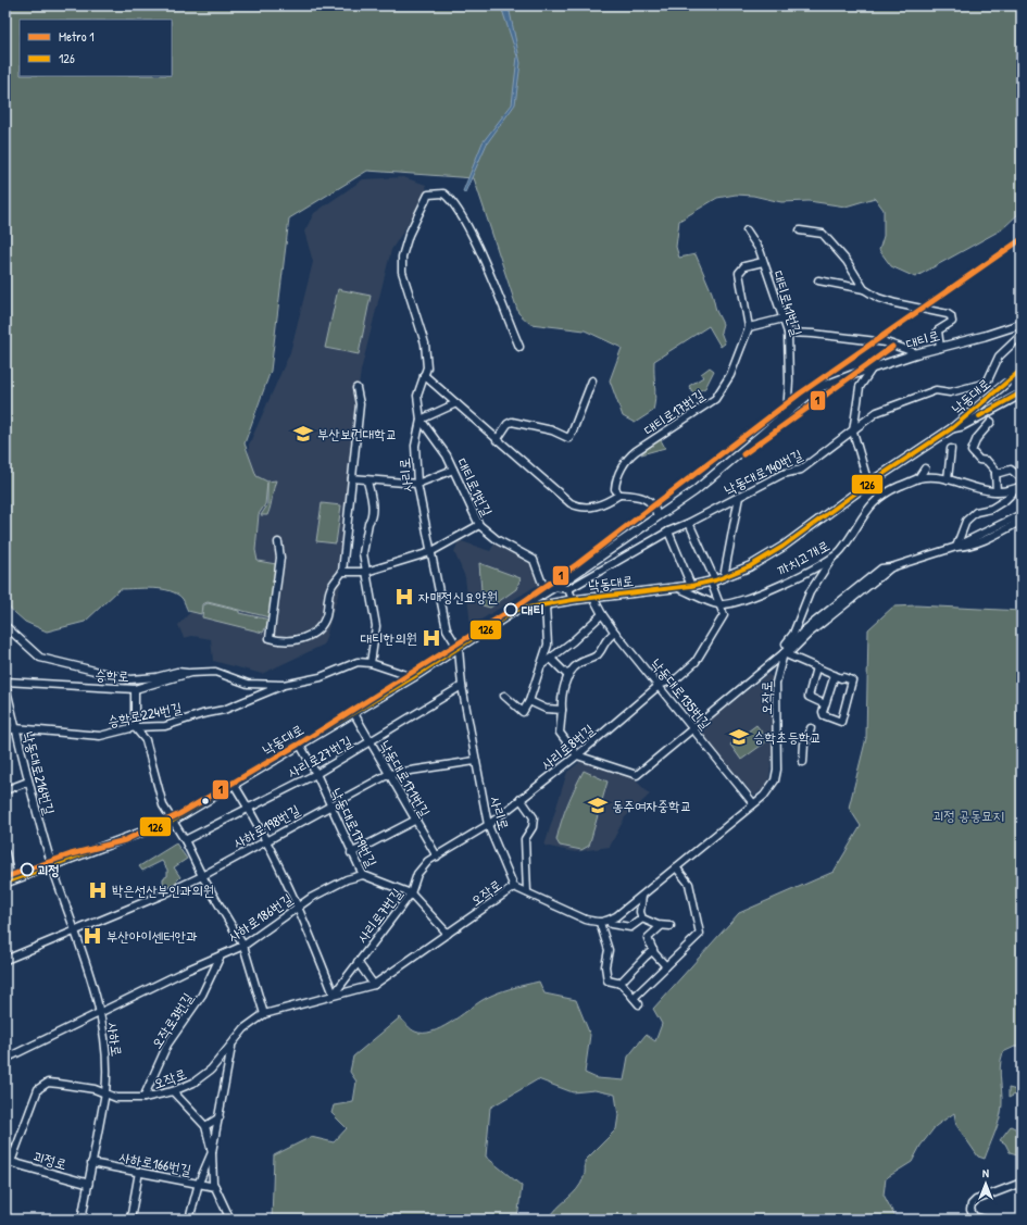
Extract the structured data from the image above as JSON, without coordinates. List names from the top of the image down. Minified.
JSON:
{"streets":{"main road":["대티로","낙동대로","괴정로"],"street":["대티로41번길","대티로17번길","낙동대로140번길","사리로","대티로1번길","까치고개로","승학로","낙동대로135번길","오작로","승학로224번길","사리로8번길","사리로27번길","낙동대로216번길","낙동대로171번길","사하로198번길","낙동대로179번길","사리로7번길","사하로186번길","오작로3번길","사하로","사하로166번길"]},"crossings":[["대티로41번길","대티로"],["대티로","낙동대로"],["대티로","대티로1번길"],["낙동대로","사리로"],["낙동대로","낙동대로135번길"],["낙동대로","낙동대로216번길"],["낙동대로","낙동대로171번길"],["낙동대로","낙동대로179번길"],["낙동대로","사하로"],["사리로","대티로1번길"],["사리로","오작로"],["사리로","사리로8번길"],["사리로","사리로27번길"],["사리로","사하로198번길"],["사리로","사리로7번길"],["까치고개로","오작로"],["까치고개로","사리로8번길"],["승학로","승학로224번길"],["낙동대로135번길","오작로"],["낙동대로135번길","사리로8번길"],["오작로","사리로7번길"],["오작로","오작로3번길"],["오작로","사하로"],["오작로","괴정로"],["승학로224번길","낙동대로216번길"],["사리로8번길","사리로7번길"],["사리로27번길","낙동대로171번길"],["사리로27번길","낙동대로179번길"],["낙동대로216번길","사하로"],["낙동대로171번길","사하로198번길"],["낙동대로171번길","사리로7번길"],["사하로198번길","낙동대로179번길"],["사하로198번길","사하로"],["낙동대로179번길","사리로7번길"],["낙동대로179번길","사하로186번길"],["사하로186번길","오작로3번길"],["사하로186번길","사하로"],["사하로","괴정로"],["사하로","사하로166번길"]],"parks":["괴정 공동묘지"],"places":{"school or university":["부산보건대학교","승학초등학교","동주여자중학교"],"hospital":["자매정신요양원","대티한의원","박은선산부인과의원","부산아이센터안과"],"other":["대티","괴정"]},"lines":["metro line 1","transit line 126"],"legend":["Metro 1","126"],"north":"top"}
